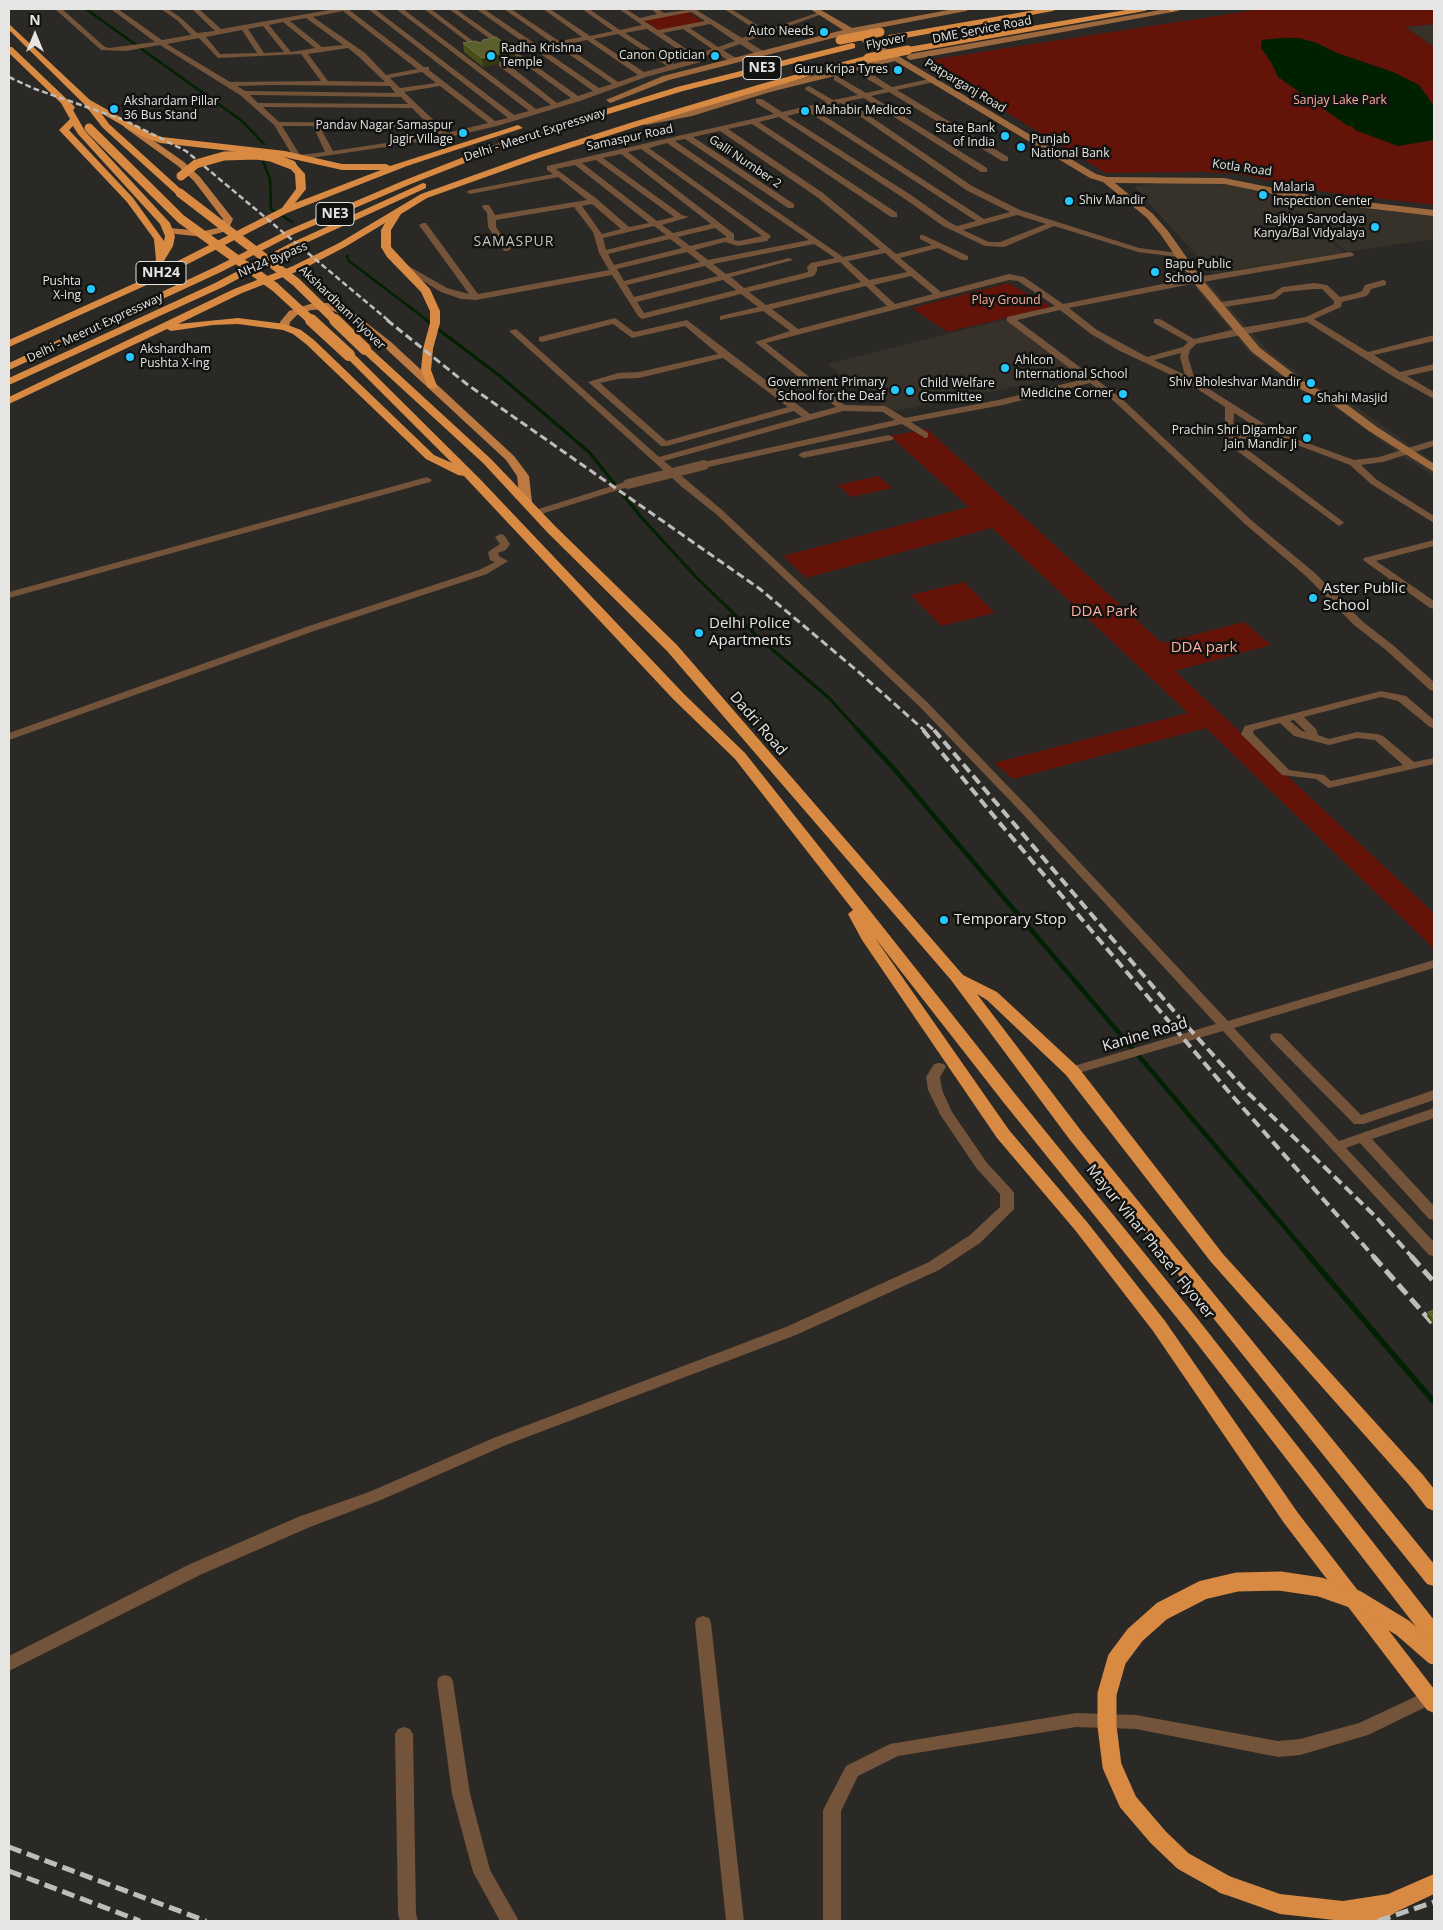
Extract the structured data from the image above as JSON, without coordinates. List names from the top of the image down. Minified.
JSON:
{"streets":{"highway":["Flyover","NE3","Delhi - Meerut Expressway","NH24 Bypass","NH24","Akshardham Flyover","Dadri Road","Mayur Vihar Phase1 Flyover"],"street":["DME Service Road","Patparganj Road","Samaspur Road","Galli Number 2","Kotla Road","Kanine Road"]},"crossings":[["DME Service Road","Flyover"],["DME Service Road","Patparganj Road"],["Flyover","Patparganj Road"],["Flyover","NH24 Bypass"],["Patparganj Road","Samaspur Road"],["Patparganj Road","Kotla Road"],["Samaspur Road","Galli Number 2"],["Akshardham Flyover","Dadri Road"],["Dadri Road","Mayur Vihar Phase1 Flyover"]],"districts":["SAMASPUR"],"parks":["Sanjay Lake Park","Play Ground","DDA Park","DDA park"],"places":["Auto Needs","Radha Krishna Temple","Canon Optician","Guru Kripa Tyres","Akshardam Pillar 36 Bus Stand","Mahabir Medicos","Pandav Nagar Samaspur Jagir Village","State Bank of India","Punjab National Bank","Malaria Inspection Center","Shiv Mandir","Rajkiya Sarvodaya Kanya/Bal Vidyalaya","Bapu Public School","Pushta X-ing","Akshardham Pushta X-ing","Ahlcon International School","Shiv Bholeshvar Mandir","Government Primary School for the Deaf","Child Welfare Committee","Medicine Corner","Shahi Masjid","Prachin Shri Digambar Jain Mandir Ji","Aster Public School","Delhi Police Apartments","Temporary Stop"],"north":"top"}
